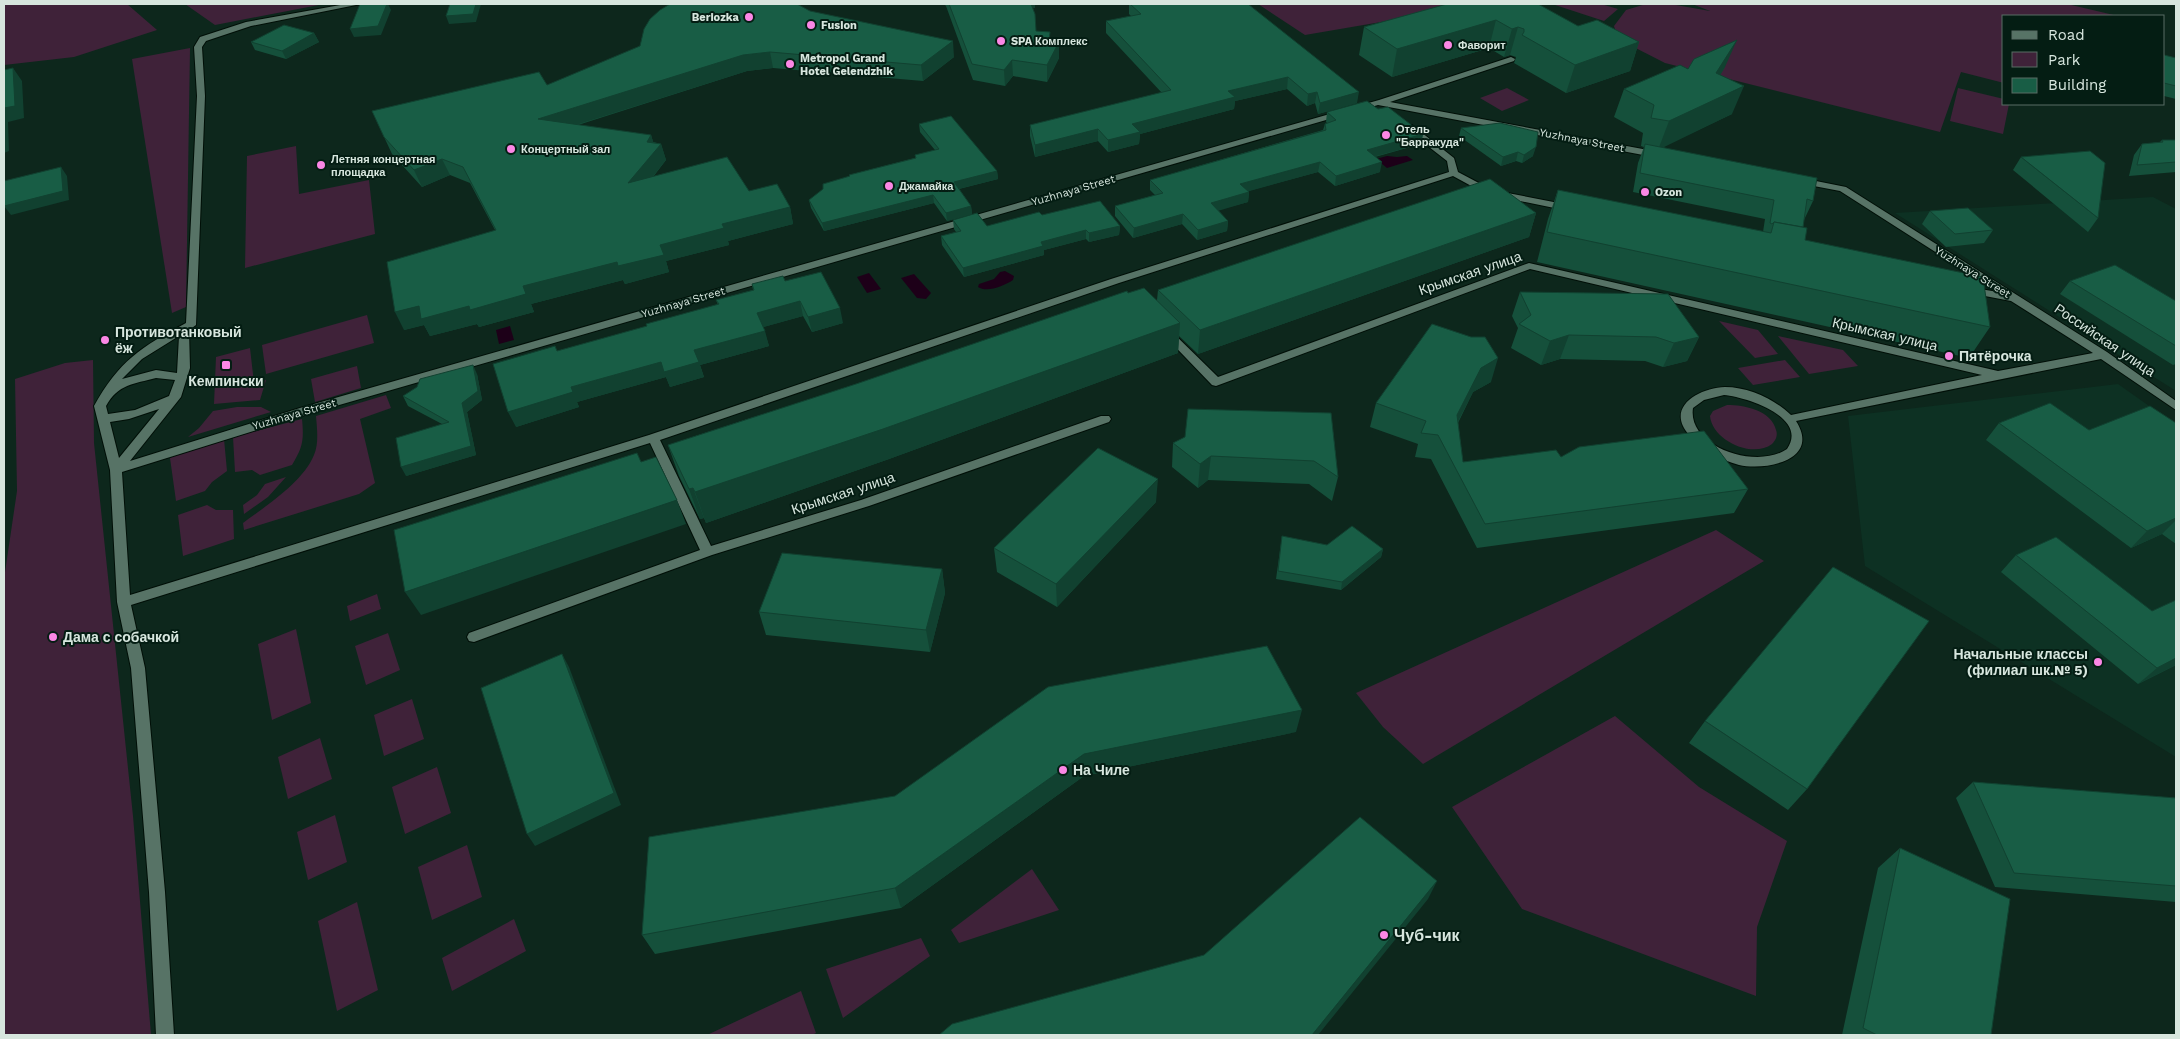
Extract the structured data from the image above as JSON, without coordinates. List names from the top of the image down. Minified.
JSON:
{"streets":{"street":["Yuzhnaya Street","Крымская улица","Российская улица"]},"crossings":[["Yuzhnaya Street","Российская улица"],["Крымская улица","Российская улица"]],"places":{"other":["Beriozka","Fusion","SPA Комплекс","Фаворит","Metropol Grand Hotel Gelendzhik","Отель \"Барракуда\"","Концертный зал","Летняя концертная площадка","Джамайка","Ozon","Противотанковый ёж","Пятёрочка","Дама с собачкой","Начальные классы (филиал шк.№ 5)","На Чиле","Чуб-чик"],"transit":["Кемпински"]},"legend":["Road","Park","Building"]}
